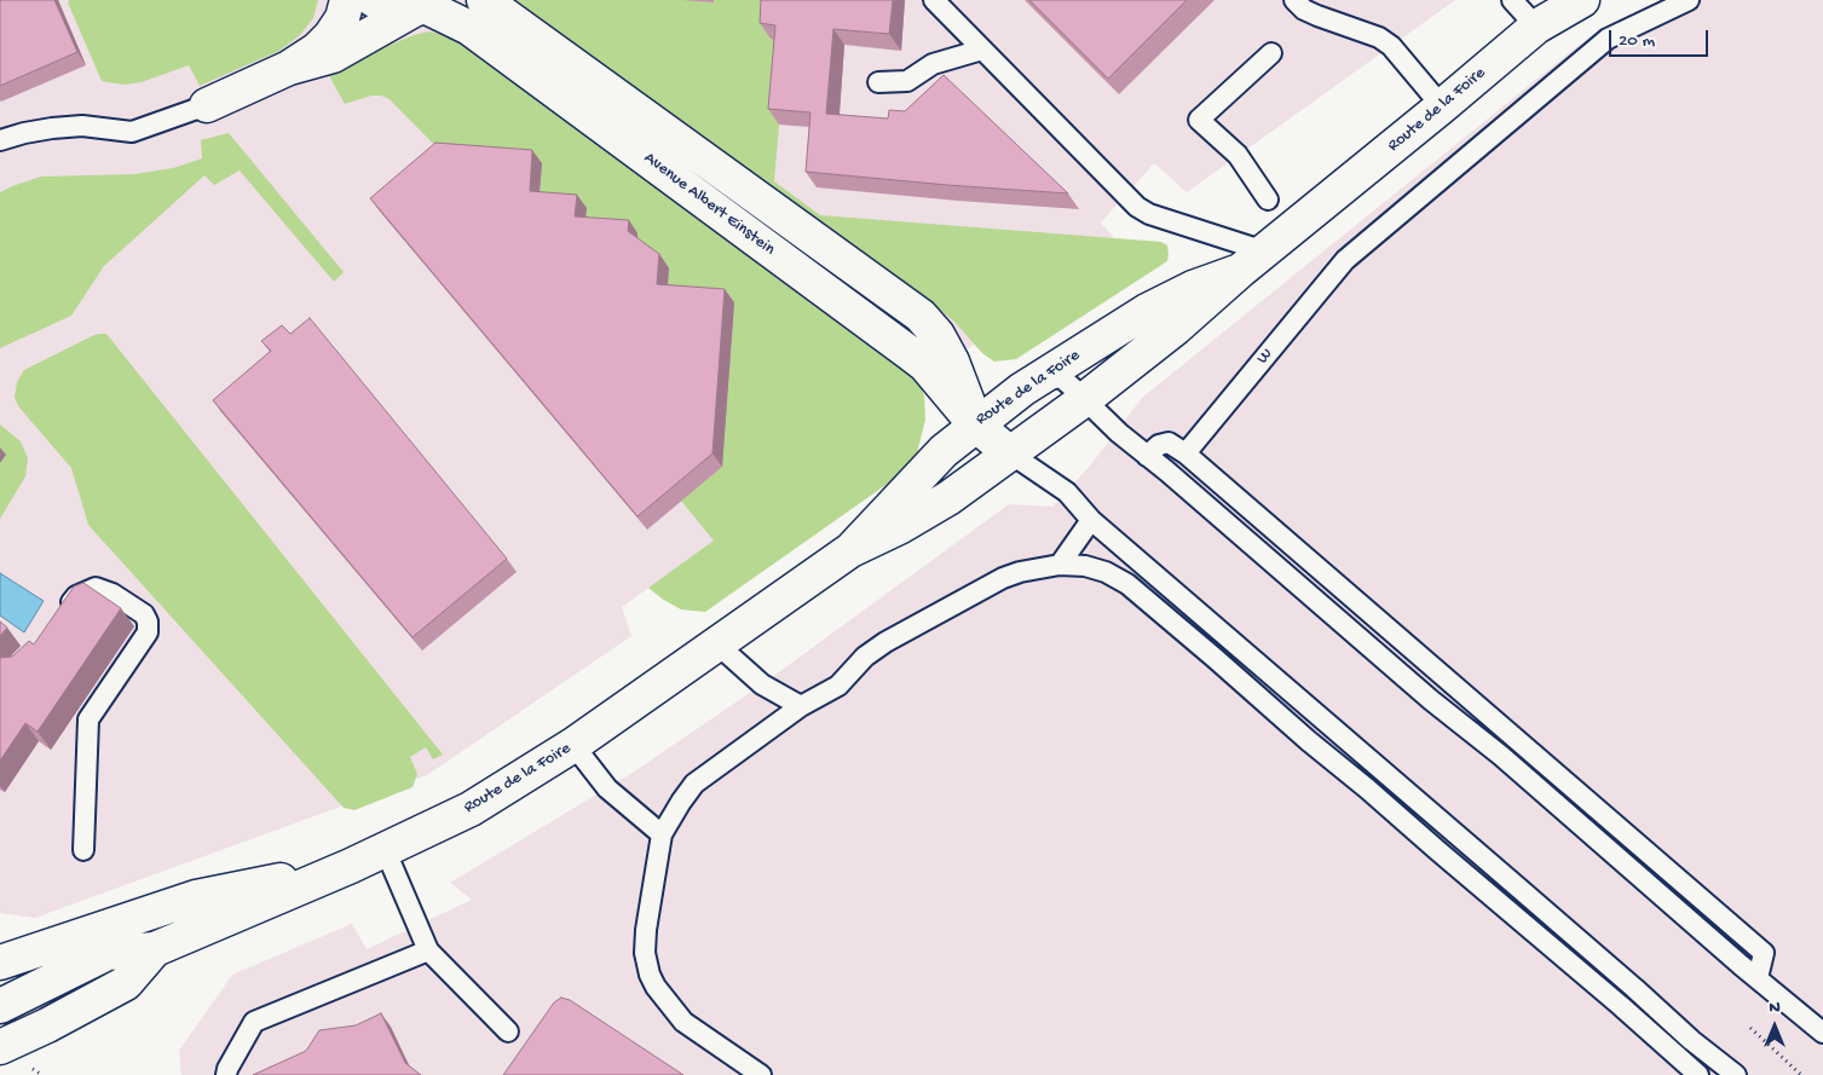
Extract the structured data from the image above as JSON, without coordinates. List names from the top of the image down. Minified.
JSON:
{"streets":{"street":["Route de la Foire","Avenue Albert Einstein"],"lane":["W"]},"crossings":[["Route de la Foire","Avenue Albert Einstein"]],"scale_bar":"20 m","north":"top"}
